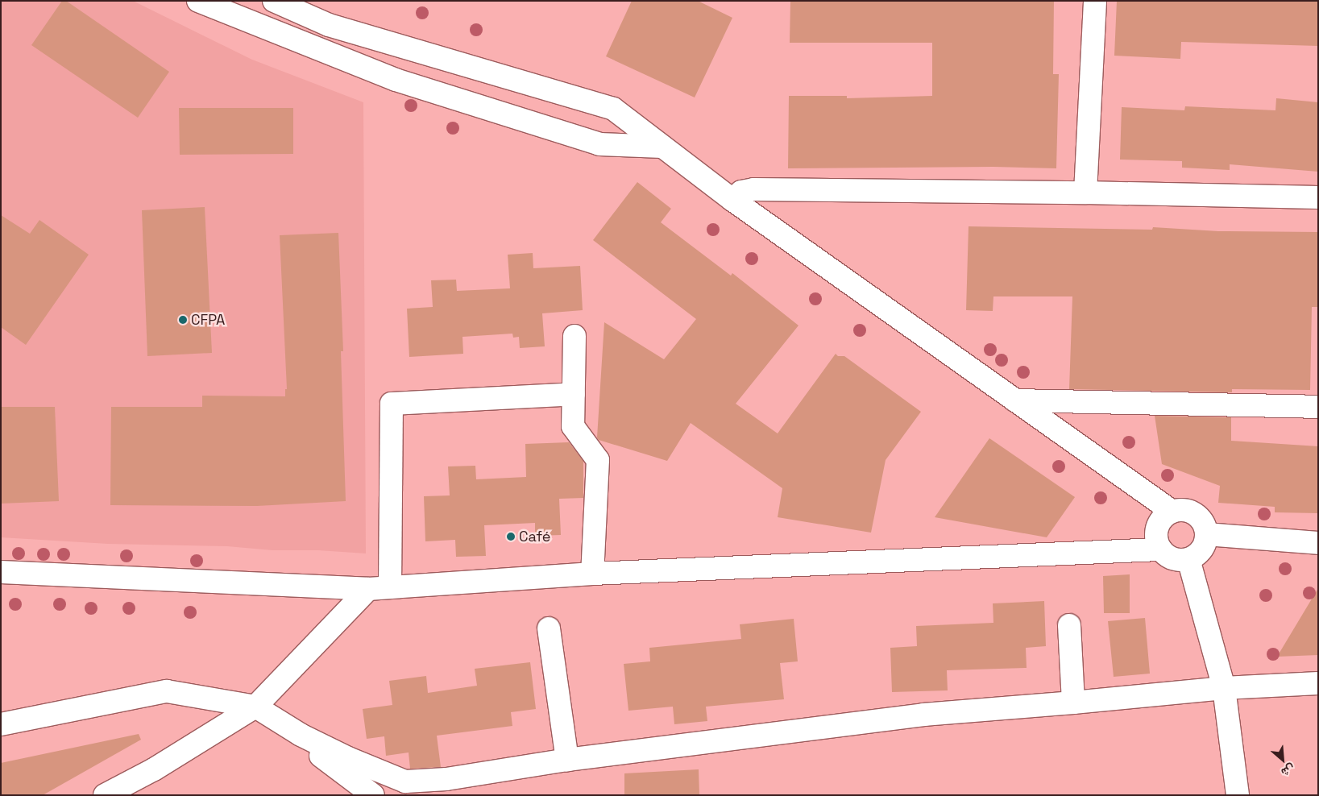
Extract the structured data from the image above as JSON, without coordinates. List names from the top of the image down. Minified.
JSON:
{"places":["CFPA","Café"],"north":"bottom right"}
